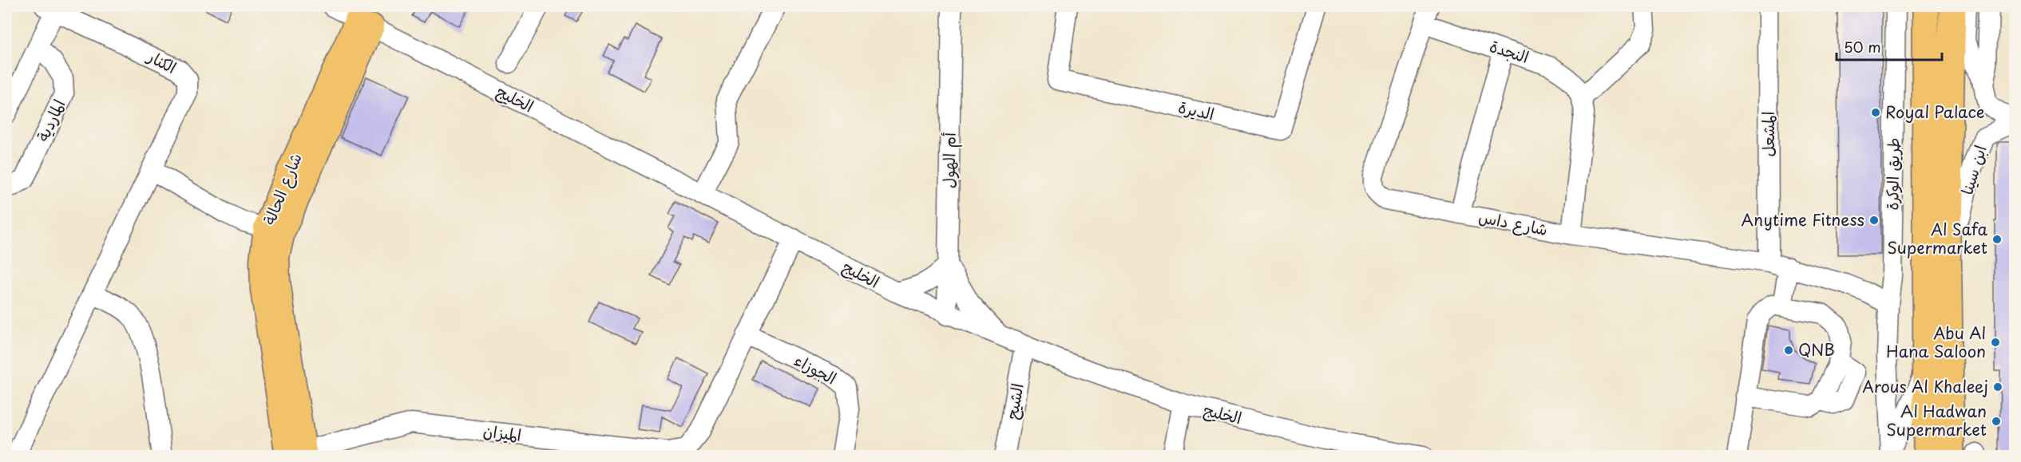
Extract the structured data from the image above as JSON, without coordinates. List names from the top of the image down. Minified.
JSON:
{"streets":{"highway":["طريق الوكرة"],"main road":["شارع الحالة"],"street":["النجدة","الكنار","الخليج","الديرة","الماردية","المشعل","أم الهول","ابن سينا","شارع داس","الجوزاء","الشيح","الميزان"]},"crossings":[["النجدة","شارع داس"],["الخليج","أم الهول"],["الخليج","شارع الحالة"],["الخليج","الشيح"],["الخليج","الميزان"],["المشعل","شارع داس"],["طريق الوكرة","شارع داس"],["شارع الحالة","الميزان"],["الجوزاء","الميزان"]],"places":["Royal Palace","Anytime Fitness","Al Safa Supermarket","Abu Al Hana Saloon","QNB","Arous Al Khaleej","Al Hadwan Supermarket"],"scale_bar":"50 m"}
